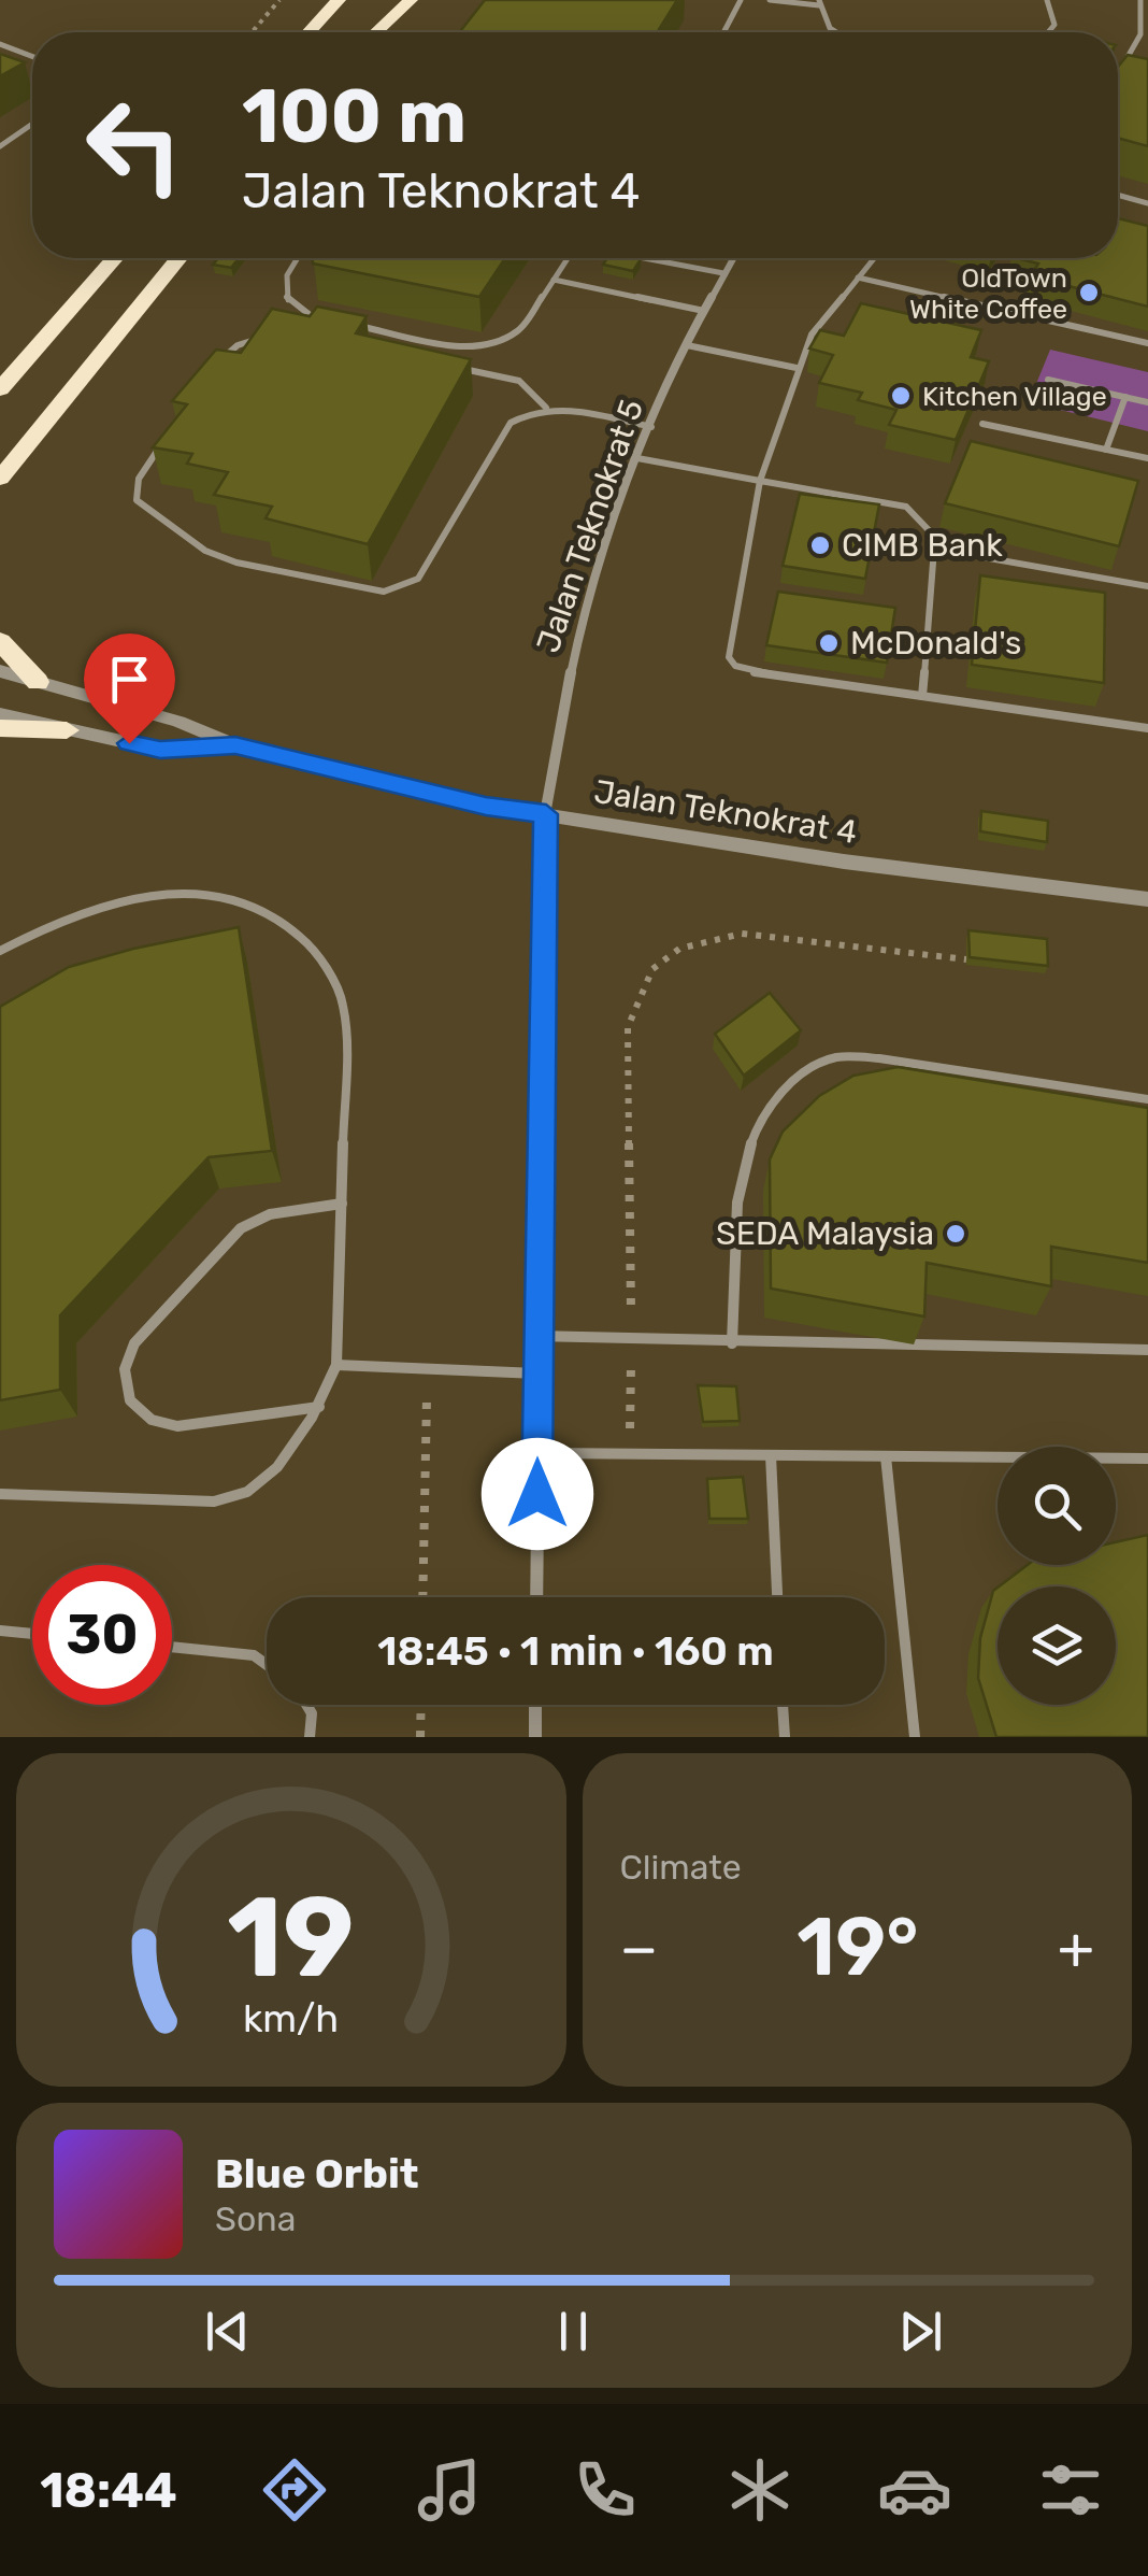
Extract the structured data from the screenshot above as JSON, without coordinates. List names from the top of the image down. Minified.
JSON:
{"streets":{"street":["Jalan Teknokrat 5","Jalan Teknokrat 4"]},"crossings":[["Jalan Teknokrat 5","Jalan Teknokrat 4"]],"places":["OldTown White Coffee","Kitchen Village","CIMB Bank","McDonald's","SEDA Malaysia"],"page":{"turn":["100 m","Jalan Teknokrat 4"],"limit":"30","trip":"18:45 · 1 min · 160 m","tile":"Climate","heat":["−","19°","+"],"song":["Blue Orbit","Sona"],"tabs":"18:44","gauge":["19","km/h"]}}
